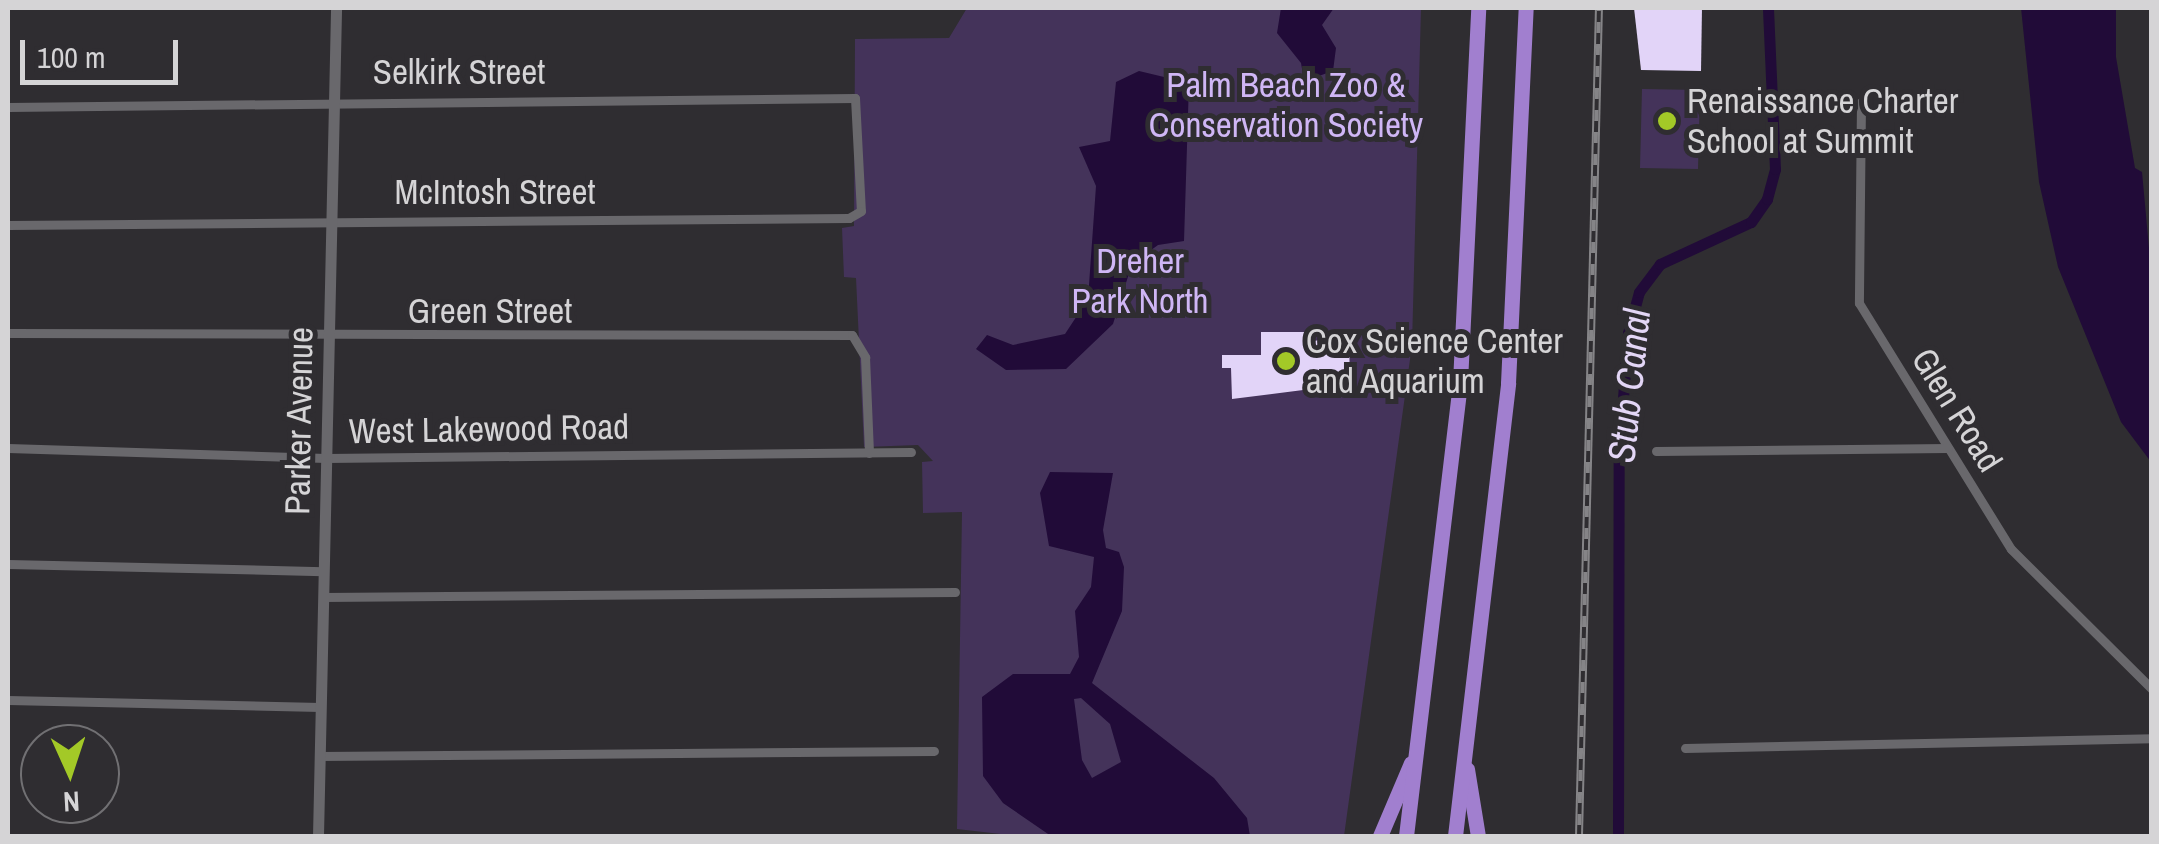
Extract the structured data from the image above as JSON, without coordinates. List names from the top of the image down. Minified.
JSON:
{"streets":{"street":["Selkirk Street","McIntosh Street","Green Street","Glen Road","Parker Avenue","West Lakewood Road"]},"crossings":[["Selkirk Street","McIntosh Street"],["Selkirk Street","Parker Avenue"],["McIntosh Street","Parker Avenue"],["Green Street","Parker Avenue"],["Green Street","West Lakewood Road"],["Parker Avenue","West Lakewood Road"]],"water":["Stub Canal"],"parks":["Palm Beach Zoo & Conservation Society","Dreher Park North"],"places":["Renaissance Charter School at Summit","Cox Science Center and Aquarium"],"scale_bar":"100 m","north":"bottom"}
